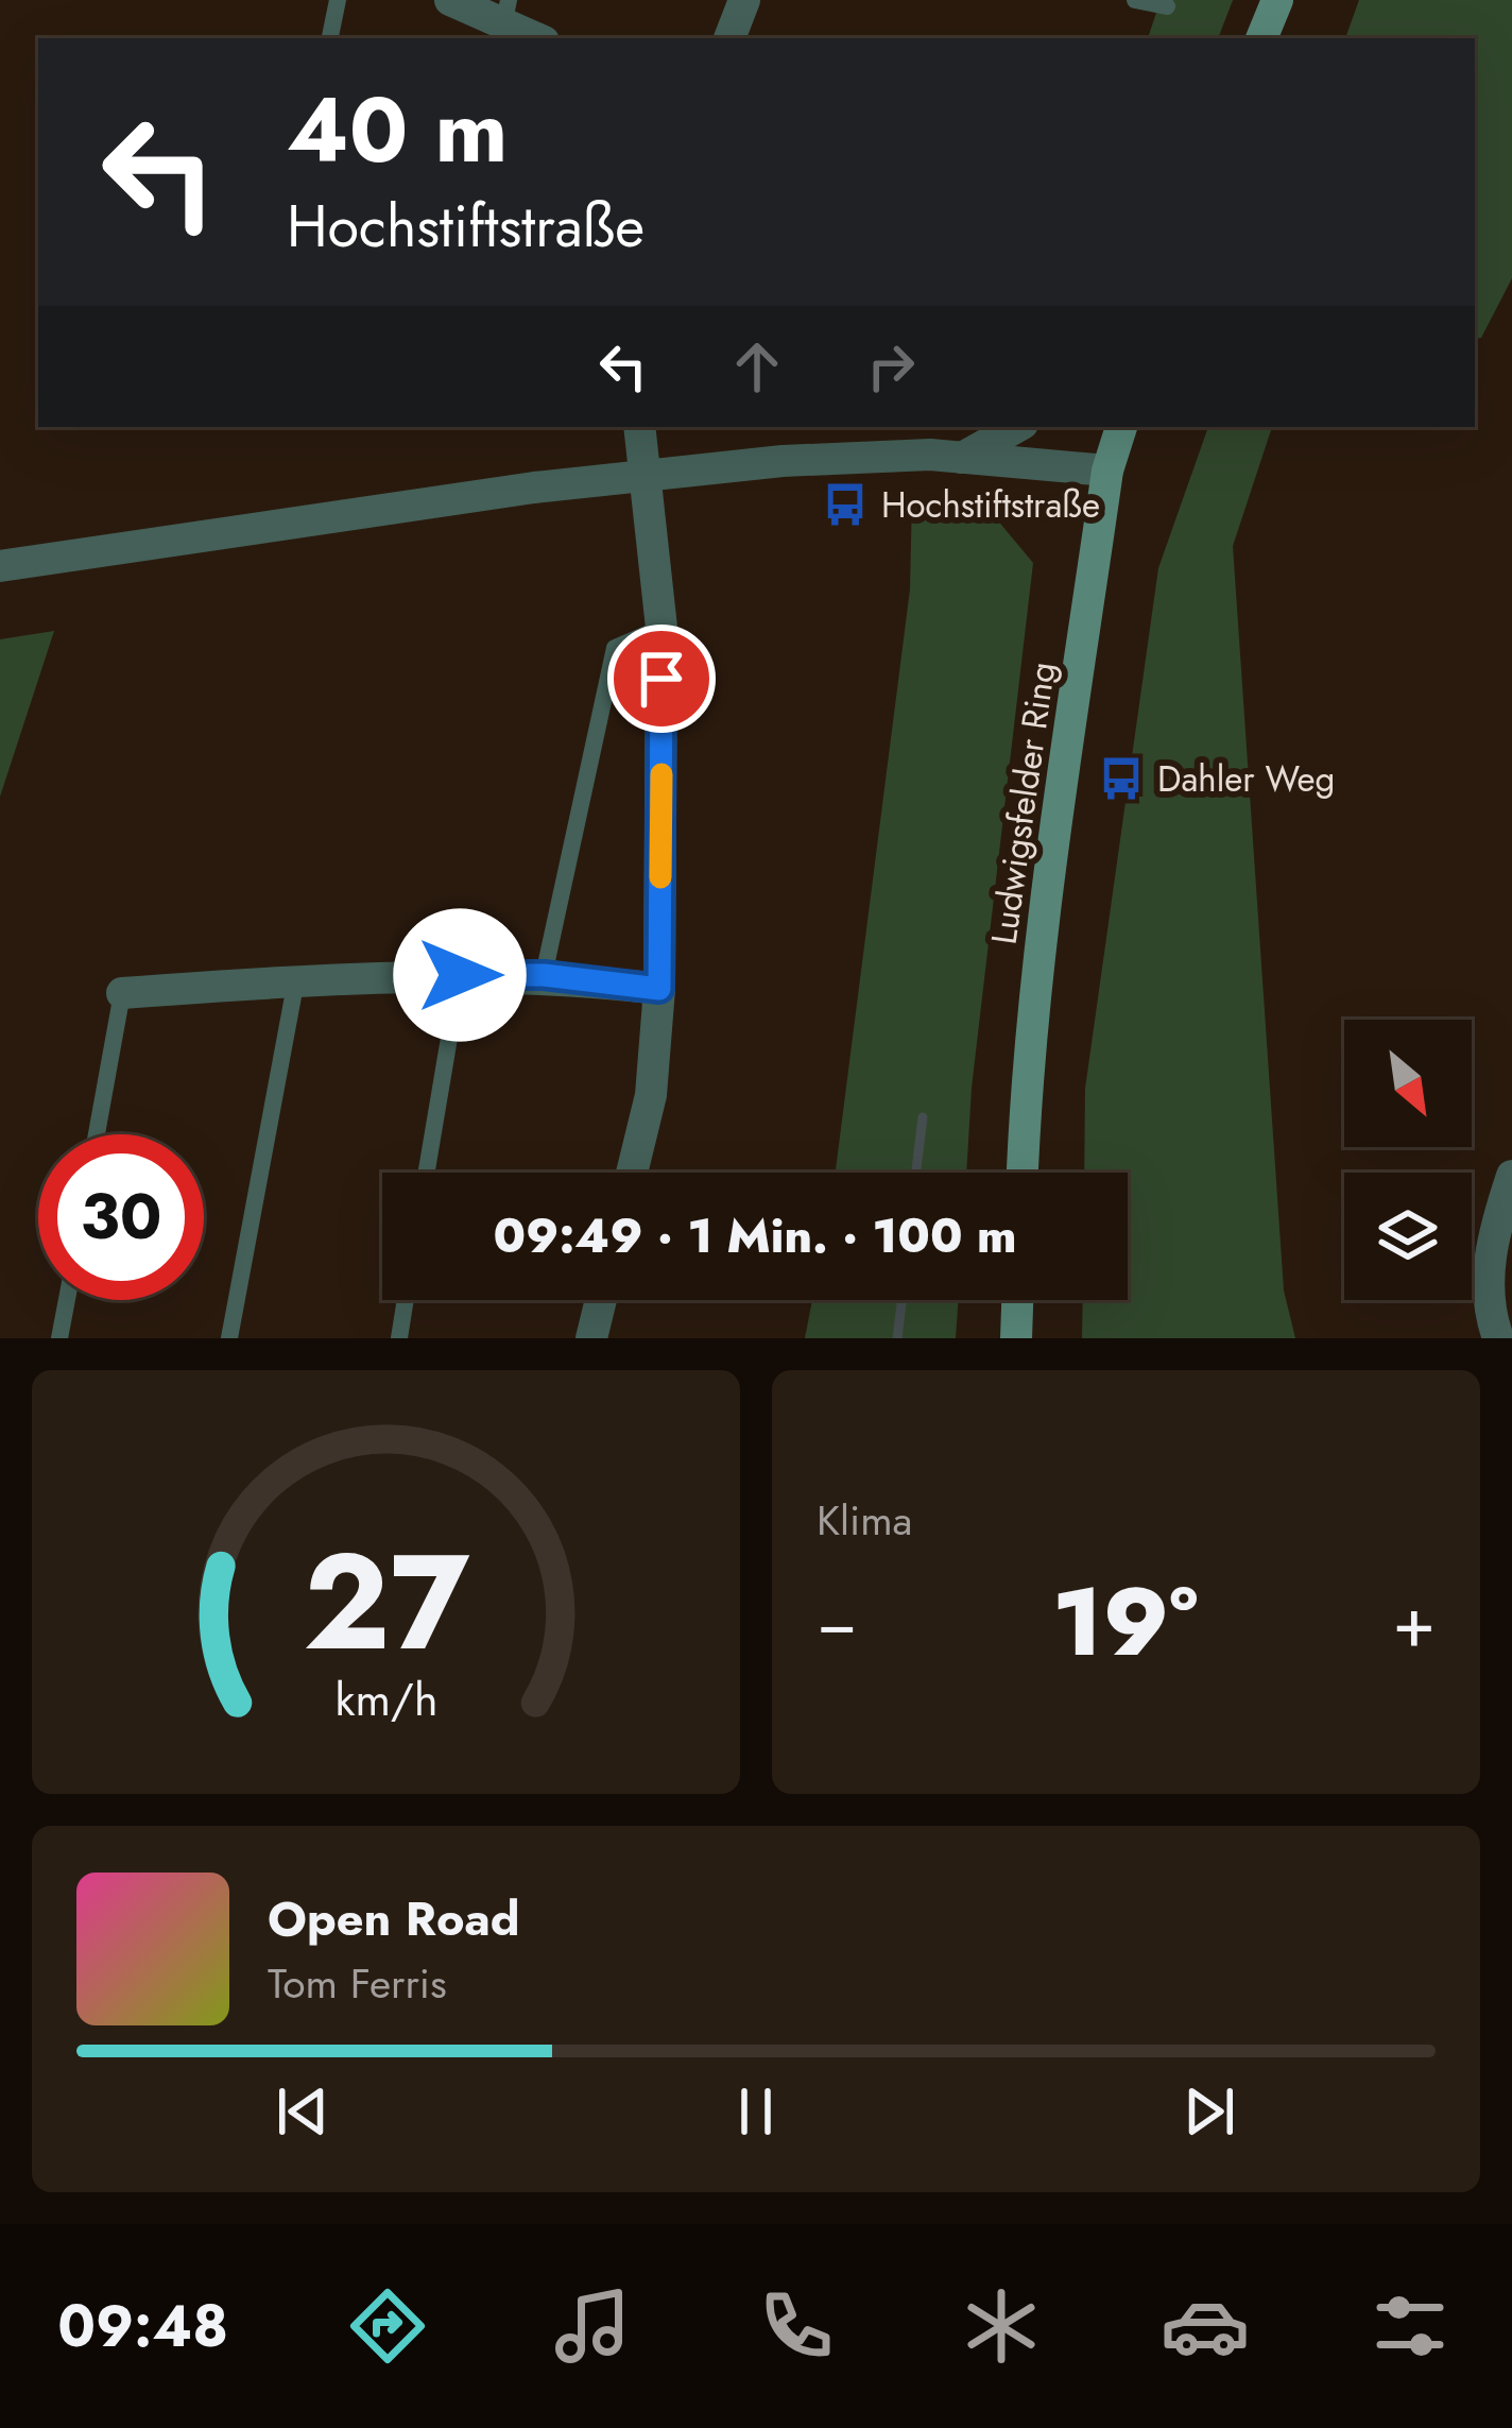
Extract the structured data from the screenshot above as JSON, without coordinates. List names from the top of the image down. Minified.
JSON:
{"streets":{"main road":["Ludwigsfelder Ring"]},"places":{"bus stop":["Hochstiftstraße","Dahler Weg"]},"north":"bottom right","page":{"turn":["40 m","Hochstiftstraße"],"limit":"30","trip":"09:49 · 1 Min. · 100 m","tile":"Klima","heat":["−","19°","+"],"song":["Open Road","Tom Ferris"],"tabs":"09:48","gauge":["27","km/h"]}}
